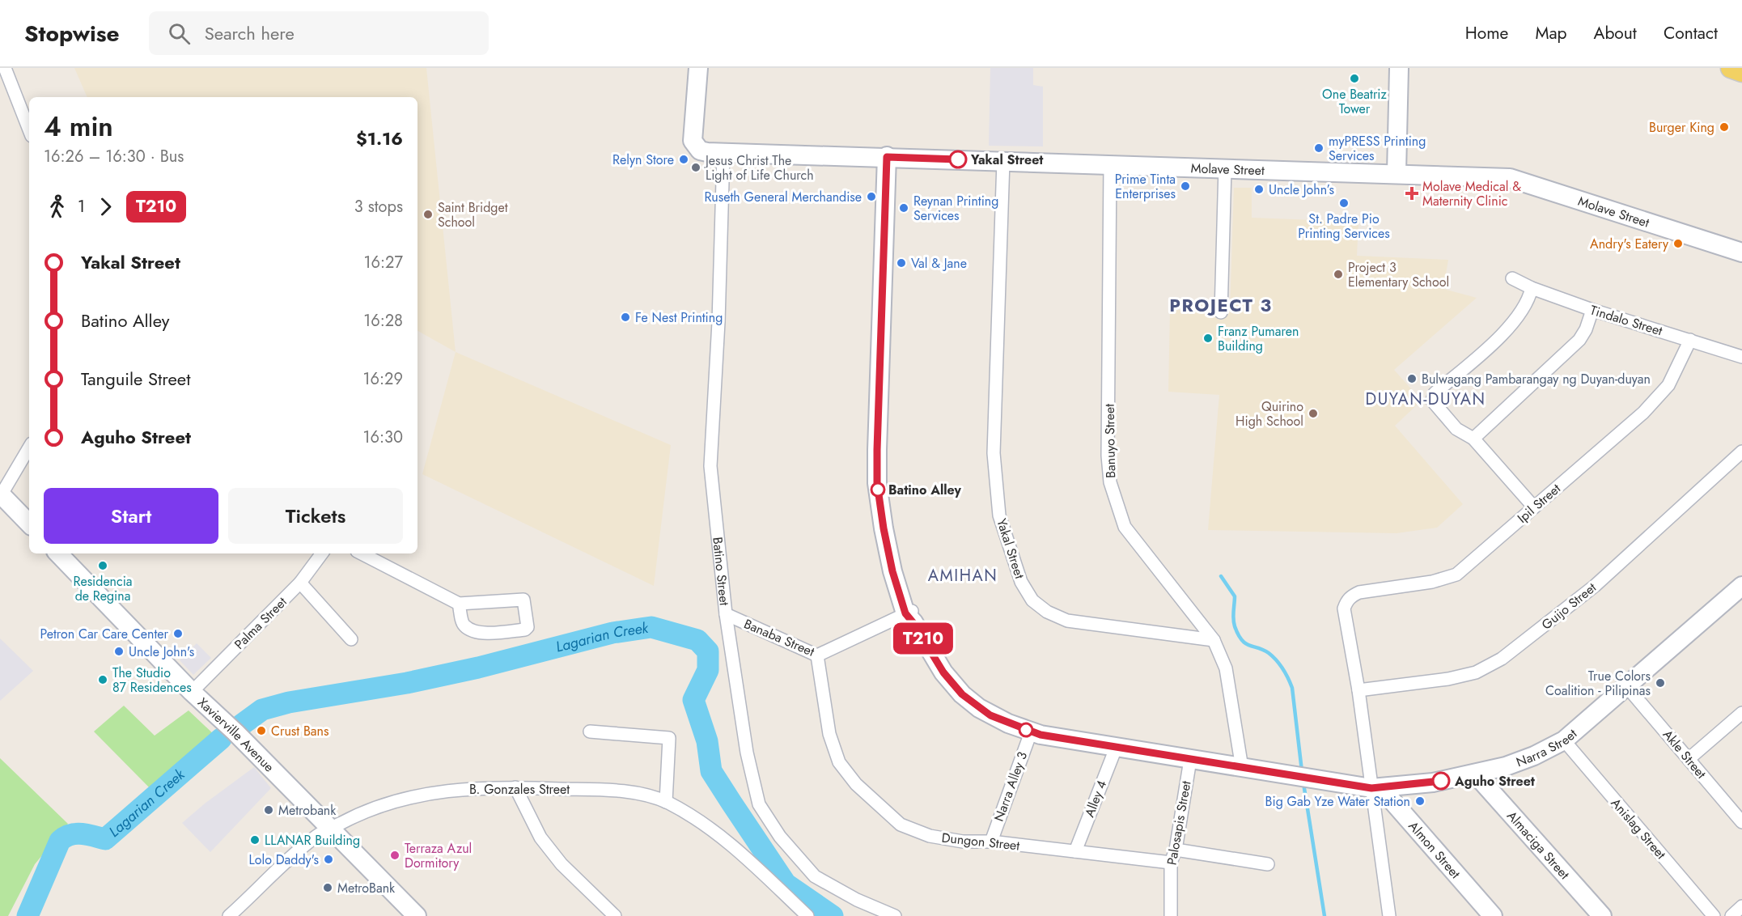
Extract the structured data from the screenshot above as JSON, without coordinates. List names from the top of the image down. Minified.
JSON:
{"streets":{"street":["Molave Street","Tindalo Street","Banuyo Street","Ipil Street","Yakal Street","Batino Street","Guijo Street","Palma Street","Banaba Street","Xavierville Avenue","Narra Street","Akle Street","Narra Alley 3","B. Gonzales Street","Alley 4","Palosapis Street","Anislag Street","Dungon Street","Almaciga Street","Almon Street"]},"crossings":[["Molave Street","Banuyo Street"],["Molave Street","Yakal Street"],["Molave Street","Batino Street"],["Molave Street","Narra Street"],["Tindalo Street","Ipil Street"],["Banuyo Street","Yakal Street"],["Banuyo Street","Narra Street"],["Ipil Street","Guijo Street"],["Batino Street","Banaba Street"],["Palma Street","Xavierville Avenue"],["Banaba Street","Narra Street"],["Banaba Street","Dungon Street"],["Xavierville Avenue","B. Gonzales Street"],["Narra Street","Akle Street"],["Narra Street","Narra Alley 3"],["Narra Street","Alley 4"],["Narra Street","Palosapis Street"],["Narra Street","Anislag Street"],["Narra Street","Almaciga Street"],["Narra Street","Almon Street"],["Narra Alley 3","Dungon Street"],["Alley 4","Dungon Street"],["Palosapis Street","Dungon Street"]],"districts":["PROJECT 3","DUYAN-DUYAN","AMIHAN"],"water":["Lagarian Creek"],"places":{"other":["One Beatriz Tower","Burger King","myPRESS Printing Services","Relyn Store","Yakal Street","Jesus Christ The Light of Life Church","Prime Tinta Enterprises","Uncle John’s","Ruseth General Merchandise","St. Padre Pio Printing Services","Reynan Printing Services","Saint Bridget School","Andry's Eatery","Val & Jane","Project 3 Elementary School","Fe Nest Printing","Franz Pumaren Building","Bulwagang Pambarangay ng Duyan-duyan","Quirino High School","Batino Alley","Residencia de Regina","Petron Car Care Center","Uncle John's","The Studio 87 Residences","True Colors Coalition - Pilipinas","Crust Bans","Aguho Street","Big Gab Yze Water Station","Metrobank","LLANAR Building","Terraza Azul Dormitory","Lolo Daddy's","MetroBank"],"health":["Molave Medical & Maternity Clinic"]},"lines":["bus line T210"],"page":{"header":"Stopwise","search":"Search here","nav":["Home","Map","About","Contact"],"on_map":"T210","heading":["4 min","16:26 – 16:30 · Bus","$1.16"],"legs":["1","T210","3 stops"],"list":[{"name":"Yakal Street","value":"16:27"},{"name":"Batino Alley","value":"16:28"},{"name":"Tanguile Street","value":"16:29"},{"name":"Aguho Street","value":"16:30"}],"buttons":["Start","Tickets"]}}
